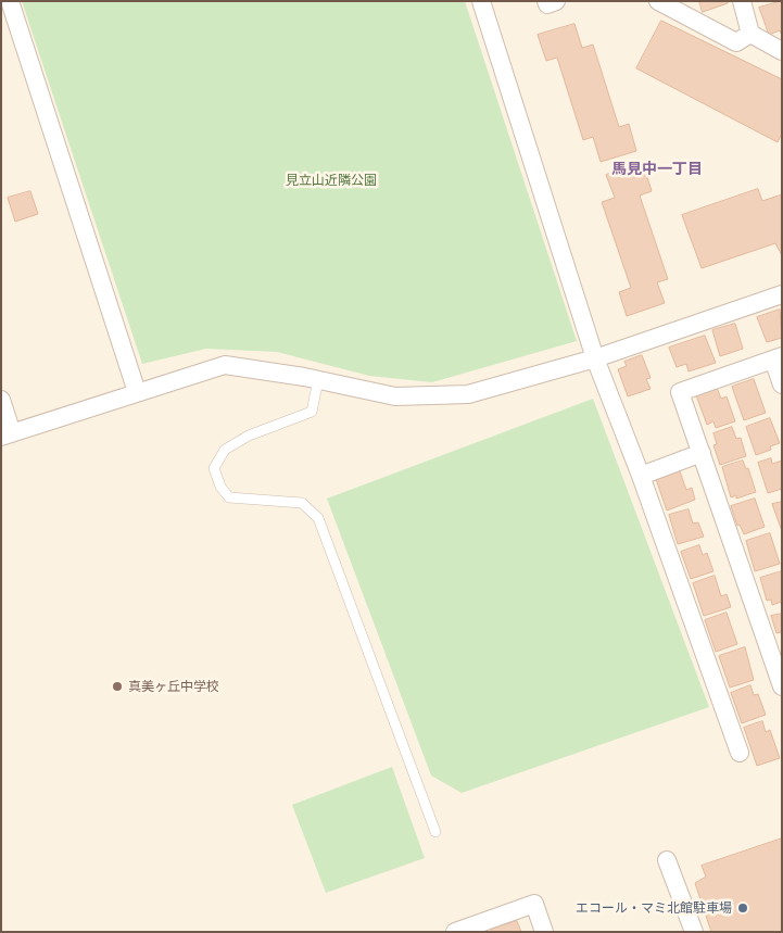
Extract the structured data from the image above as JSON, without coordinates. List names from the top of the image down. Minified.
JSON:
{"districts":["馬見中一丁目"],"parks":["見立山近隣公園"],"places":["真美ヶ丘中学校","エコール・マミ北館駐車場"]}
